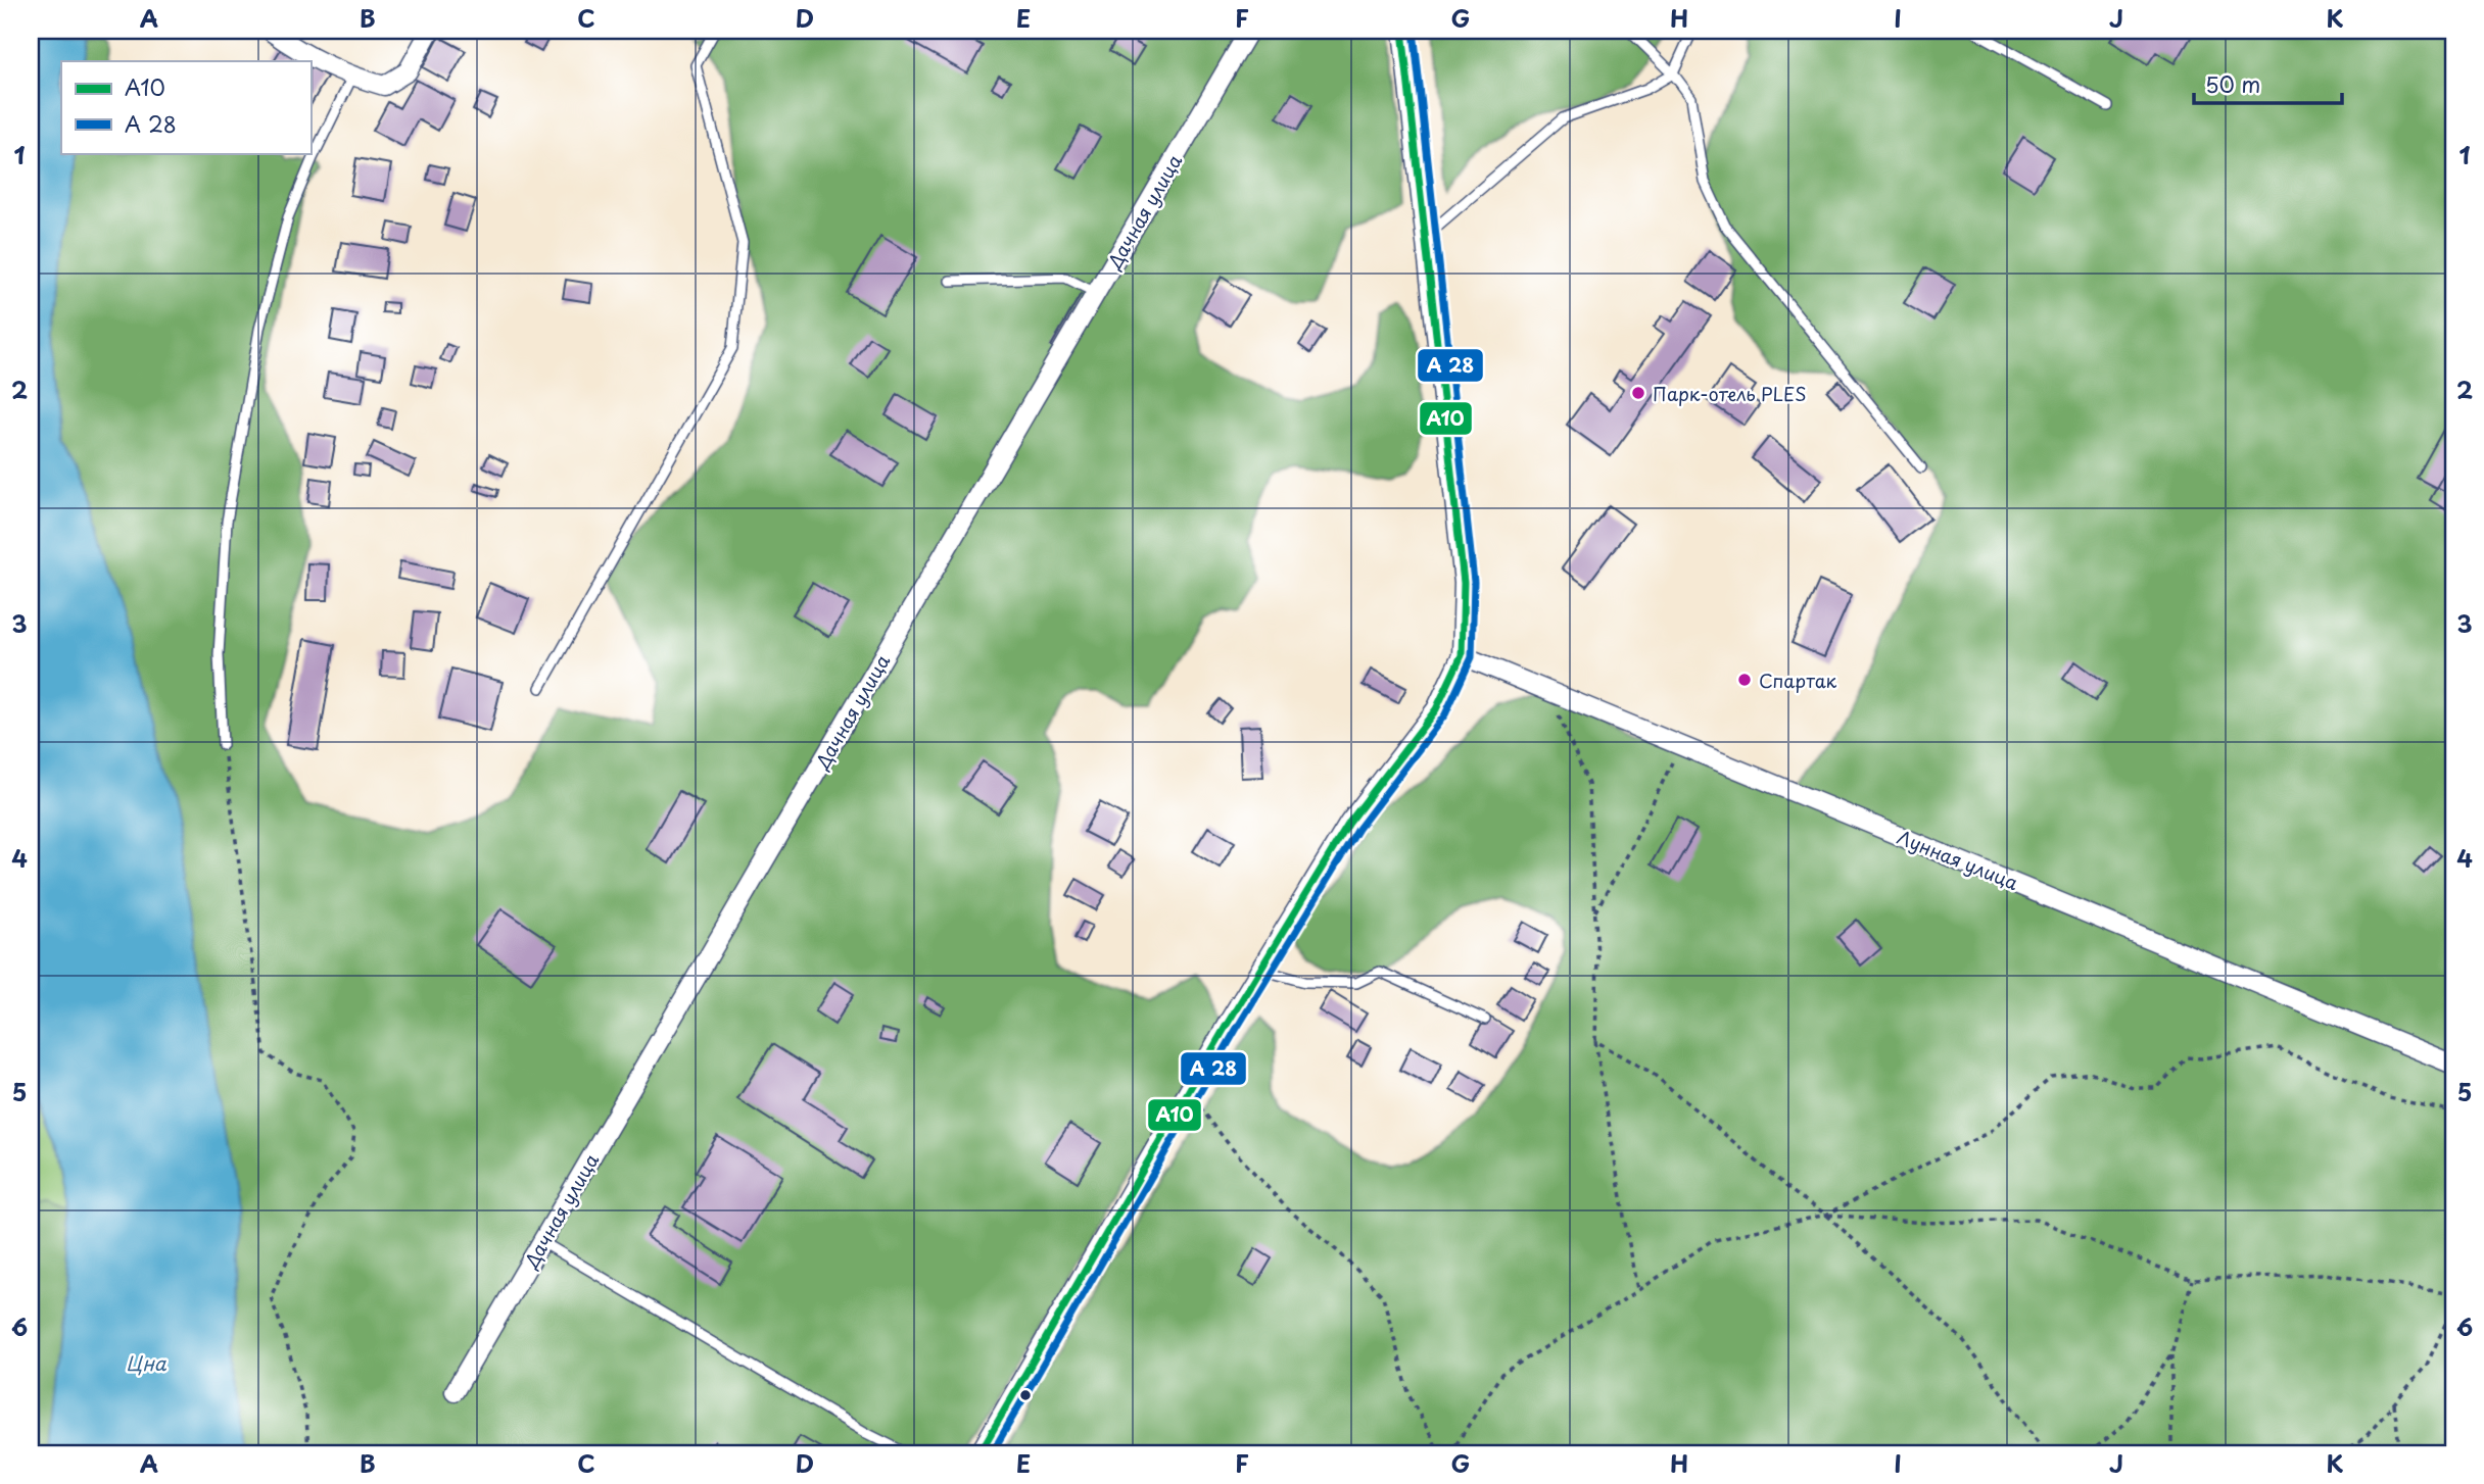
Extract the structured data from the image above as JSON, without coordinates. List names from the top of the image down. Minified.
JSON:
{"streets":{"street":["Дачная улица","Лунная улица"]},"water":["Цна"],"places":["Парк-отель PLES","Спартак"],"lines":["transit line А10"],"legend":["А10","А 28"],"scale_bar":"50 m","grid":{"columns":["A","B","C","D","E","F","G","H","I","J","K"],"rows":["1","2","3","4","5","6"]}}
